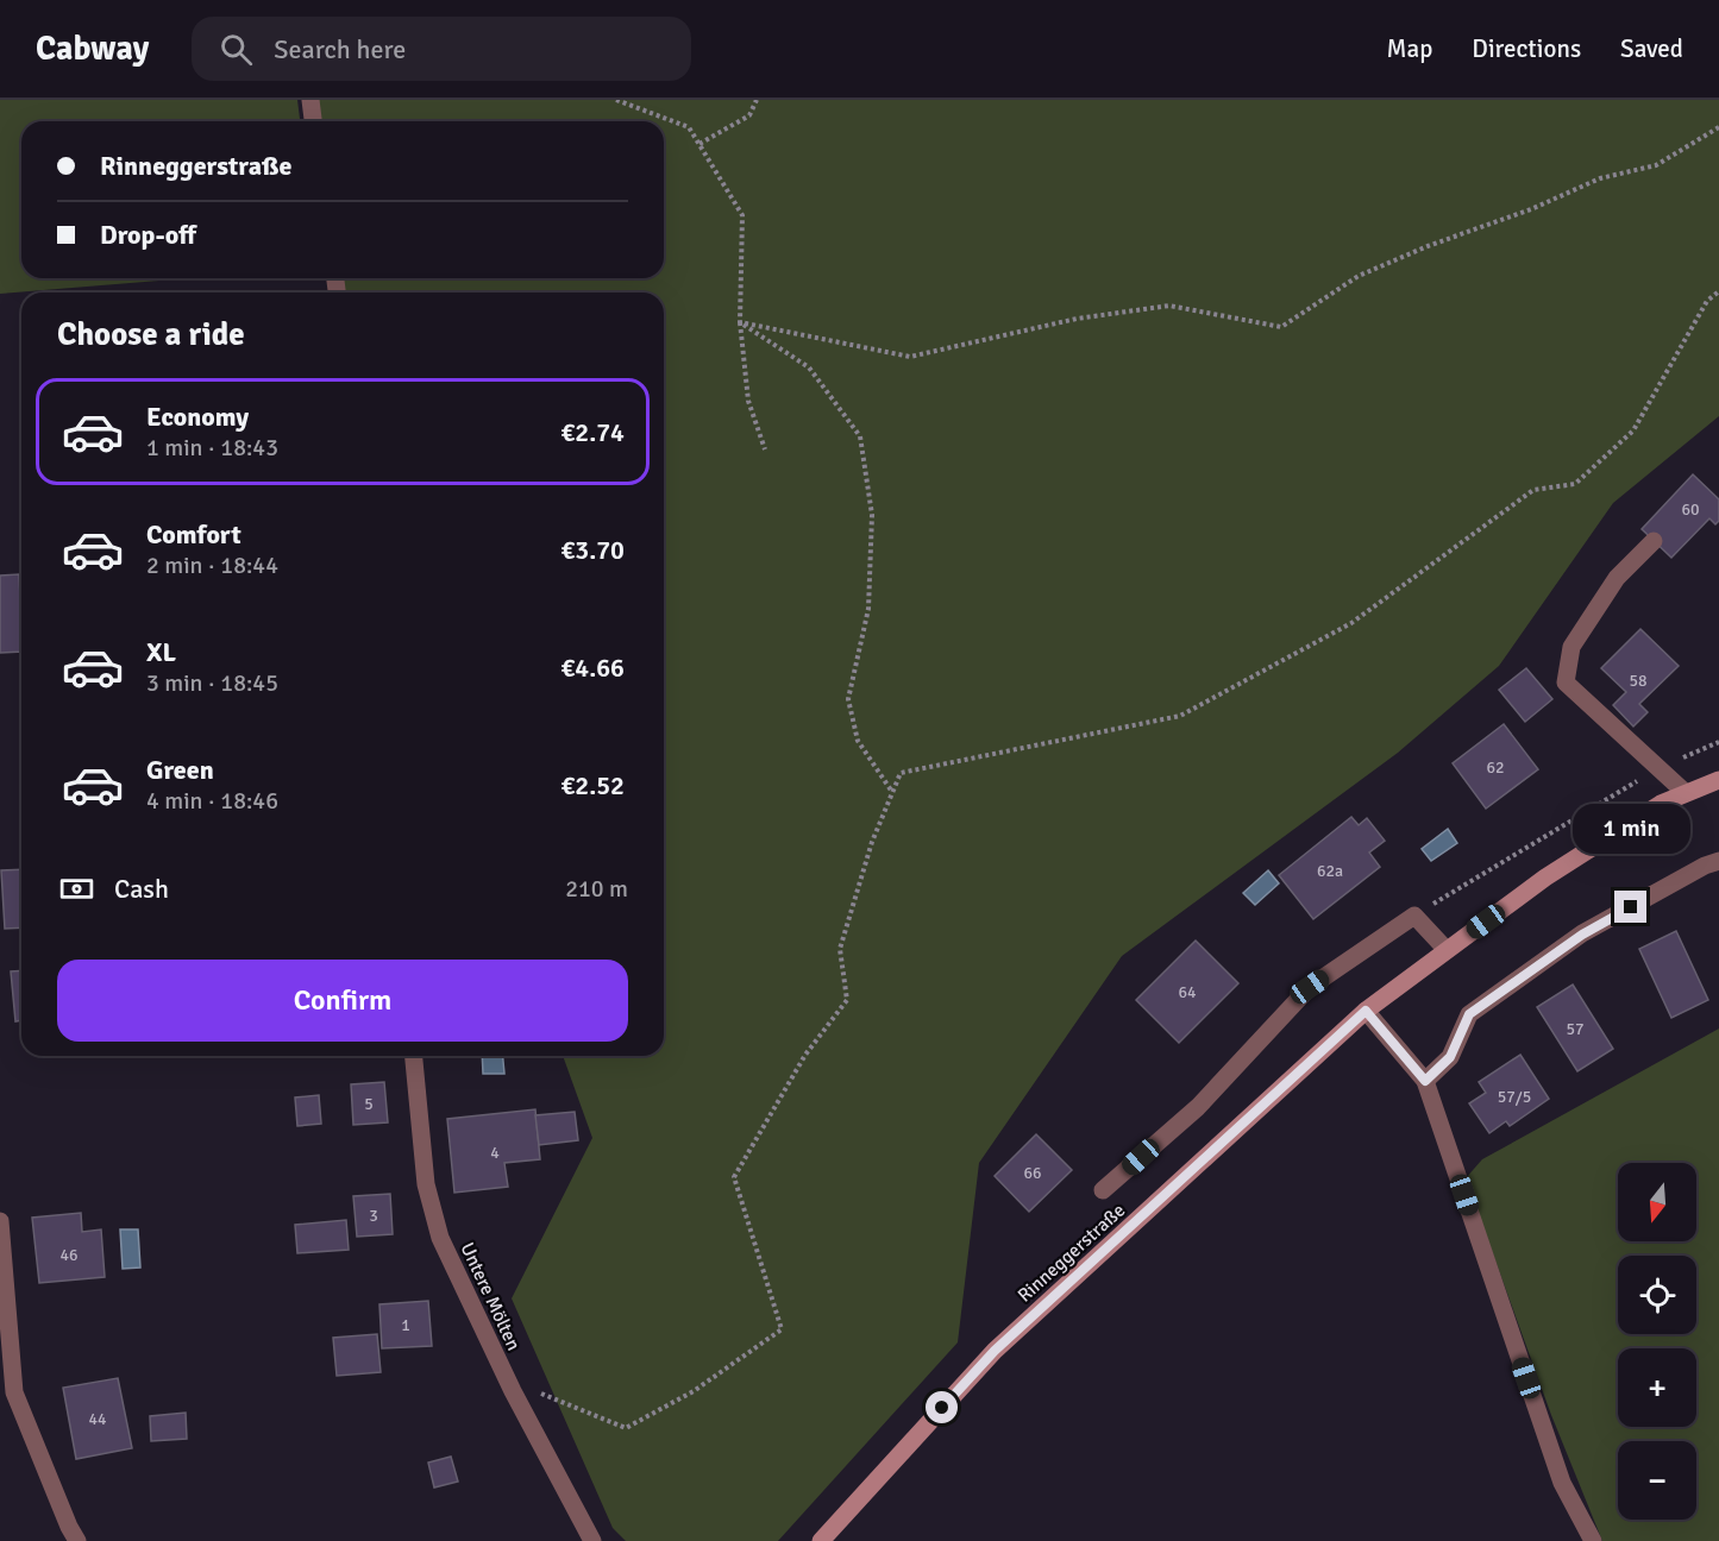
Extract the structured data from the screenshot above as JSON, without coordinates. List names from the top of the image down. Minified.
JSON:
{"streets":{"main road":["Rinneggerstraße"],"street":["Untere Mölten"]},"house_numbers":["60","58","62","62a","64","57","57/5","5","4","66","3","46","1","44"],"north":"bottom","page":{"header":"Cabway","search":"Search here","nav":["Map","Directions","Saved"],"banner":["Rinneggerstraße","Drop-off"],"heading":"Choose a ride","list":[{"name":"Economy","note":"1 min · 18:43","value":"€2.74"},{"name":"Comfort","note":"2 min · 18:44","value":"€3.70"},{"name":"XL","note":"3 min · 18:45","value":"€4.66"},{"name":"Green","note":"4 min · 18:46","value":"€2.52"}],"bubble":"1 min","pay":["Cash","210 m"],"buttons":"Confirm","map_buttons":["+","−"]}}
